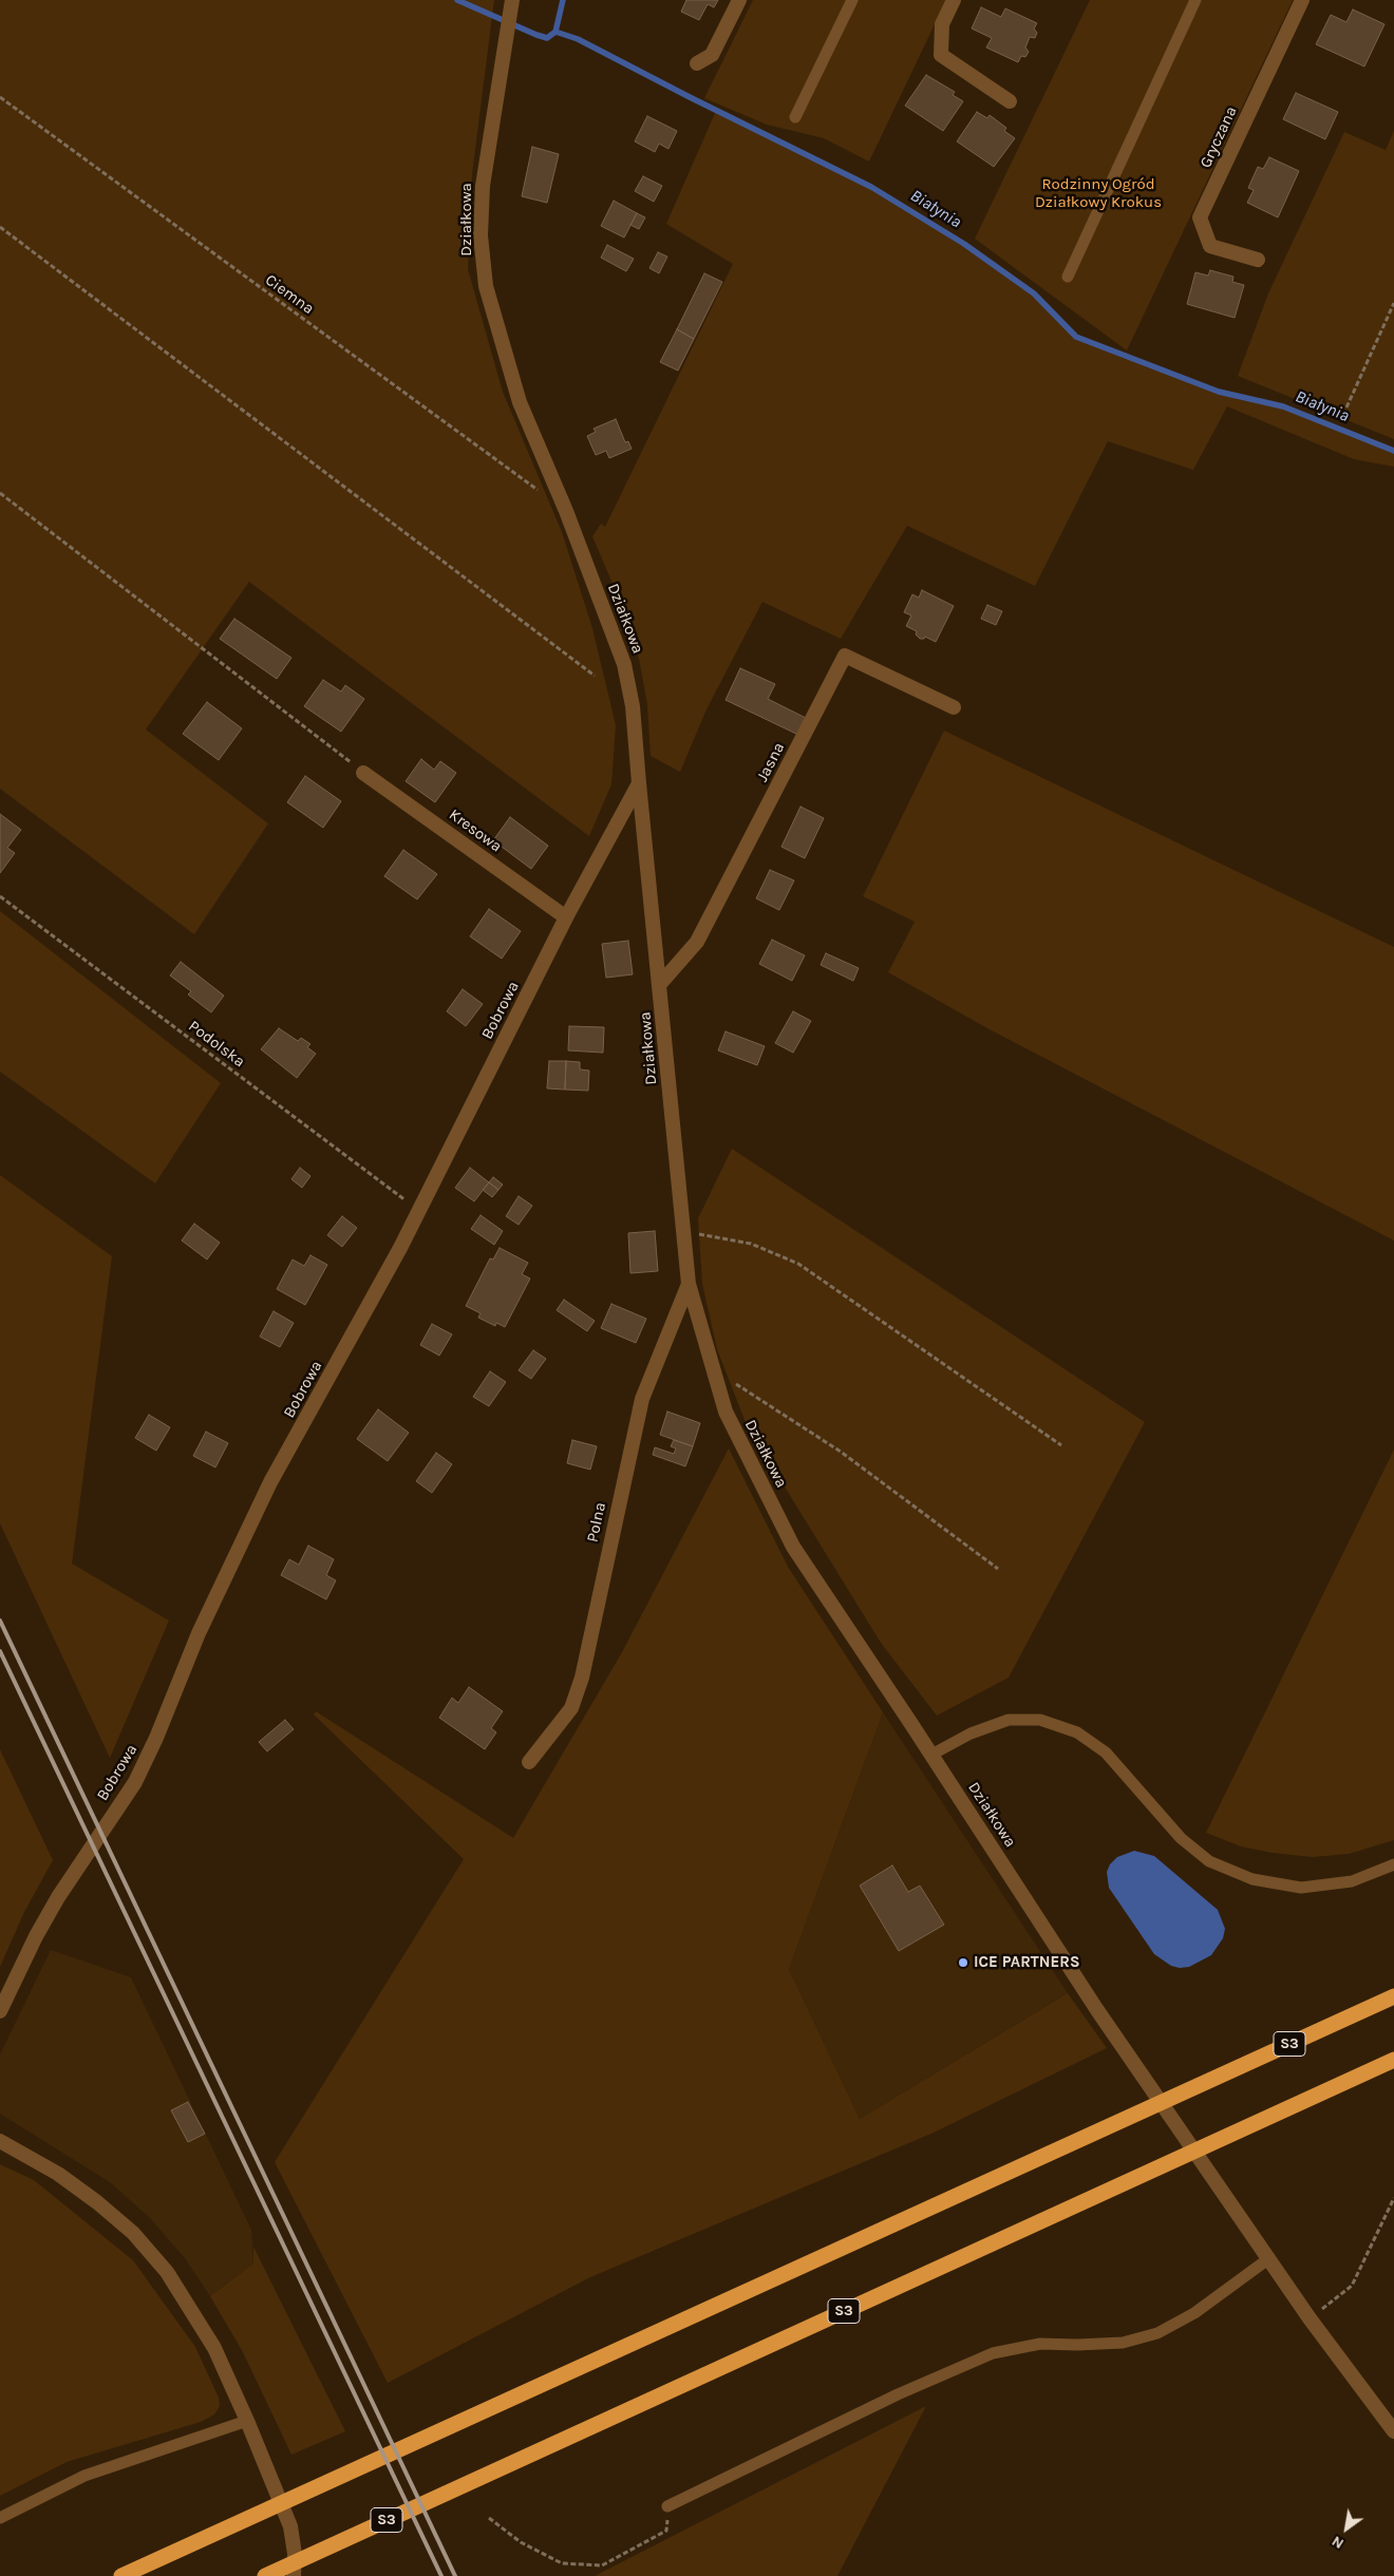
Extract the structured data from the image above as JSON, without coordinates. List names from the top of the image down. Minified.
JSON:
{"streets":{"highway":["S3"],"street":["Gryczana","Działkowa","Jasna","Kresowa","Bobrowa","Polna"],"path":["Ciemna","Podolska"]},"crossings":[["Działkowa","Jasna"],["Działkowa","Bobrowa"],["Działkowa","Polna"],["Kresowa","Bobrowa"],["Bobrowa","Podolska"]],"water":["Białynia"],"parks":["Rodzinny Ogród Działkowy Krokus"],"places":["ICE PARTNERS"],"north":"bottom left"}
